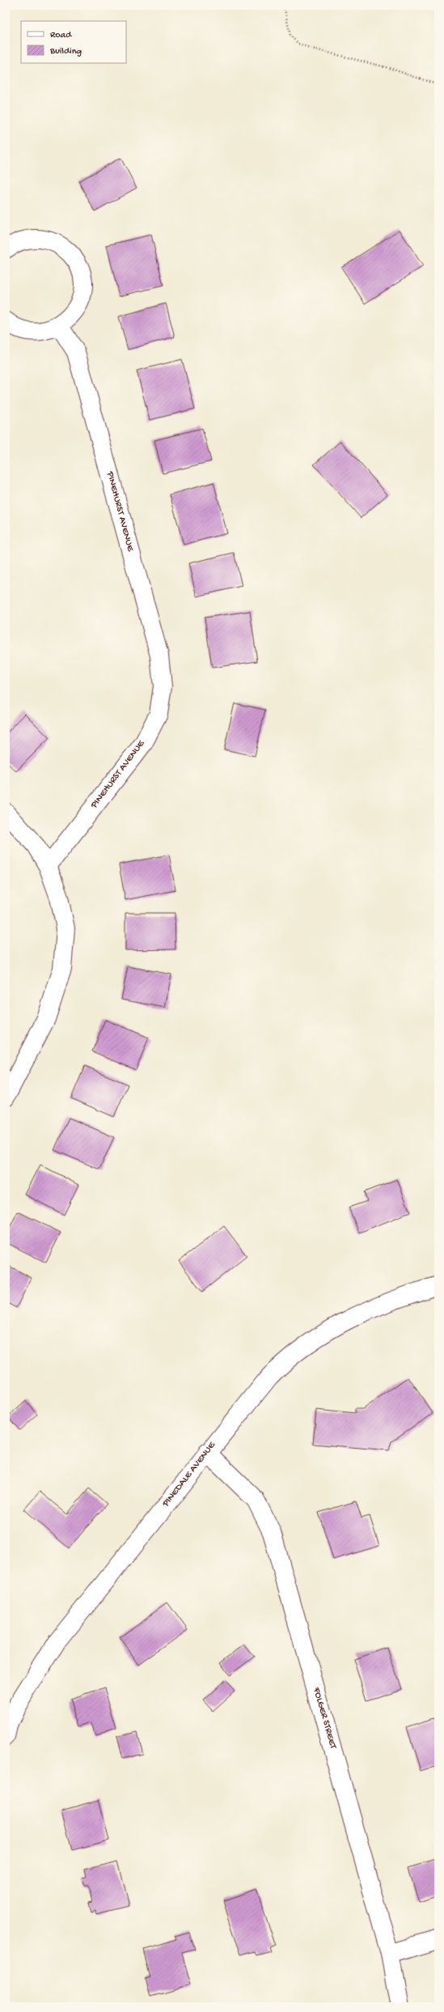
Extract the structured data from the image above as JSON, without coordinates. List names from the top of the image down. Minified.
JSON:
{"streets":{"street":["PINEHURST AVENUE","PINEDALE AVENUE","FOLGER STREET"]},"crossings":[["PINEDALE AVENUE","FOLGER STREET"]],"legend":["Road","Building"]}
